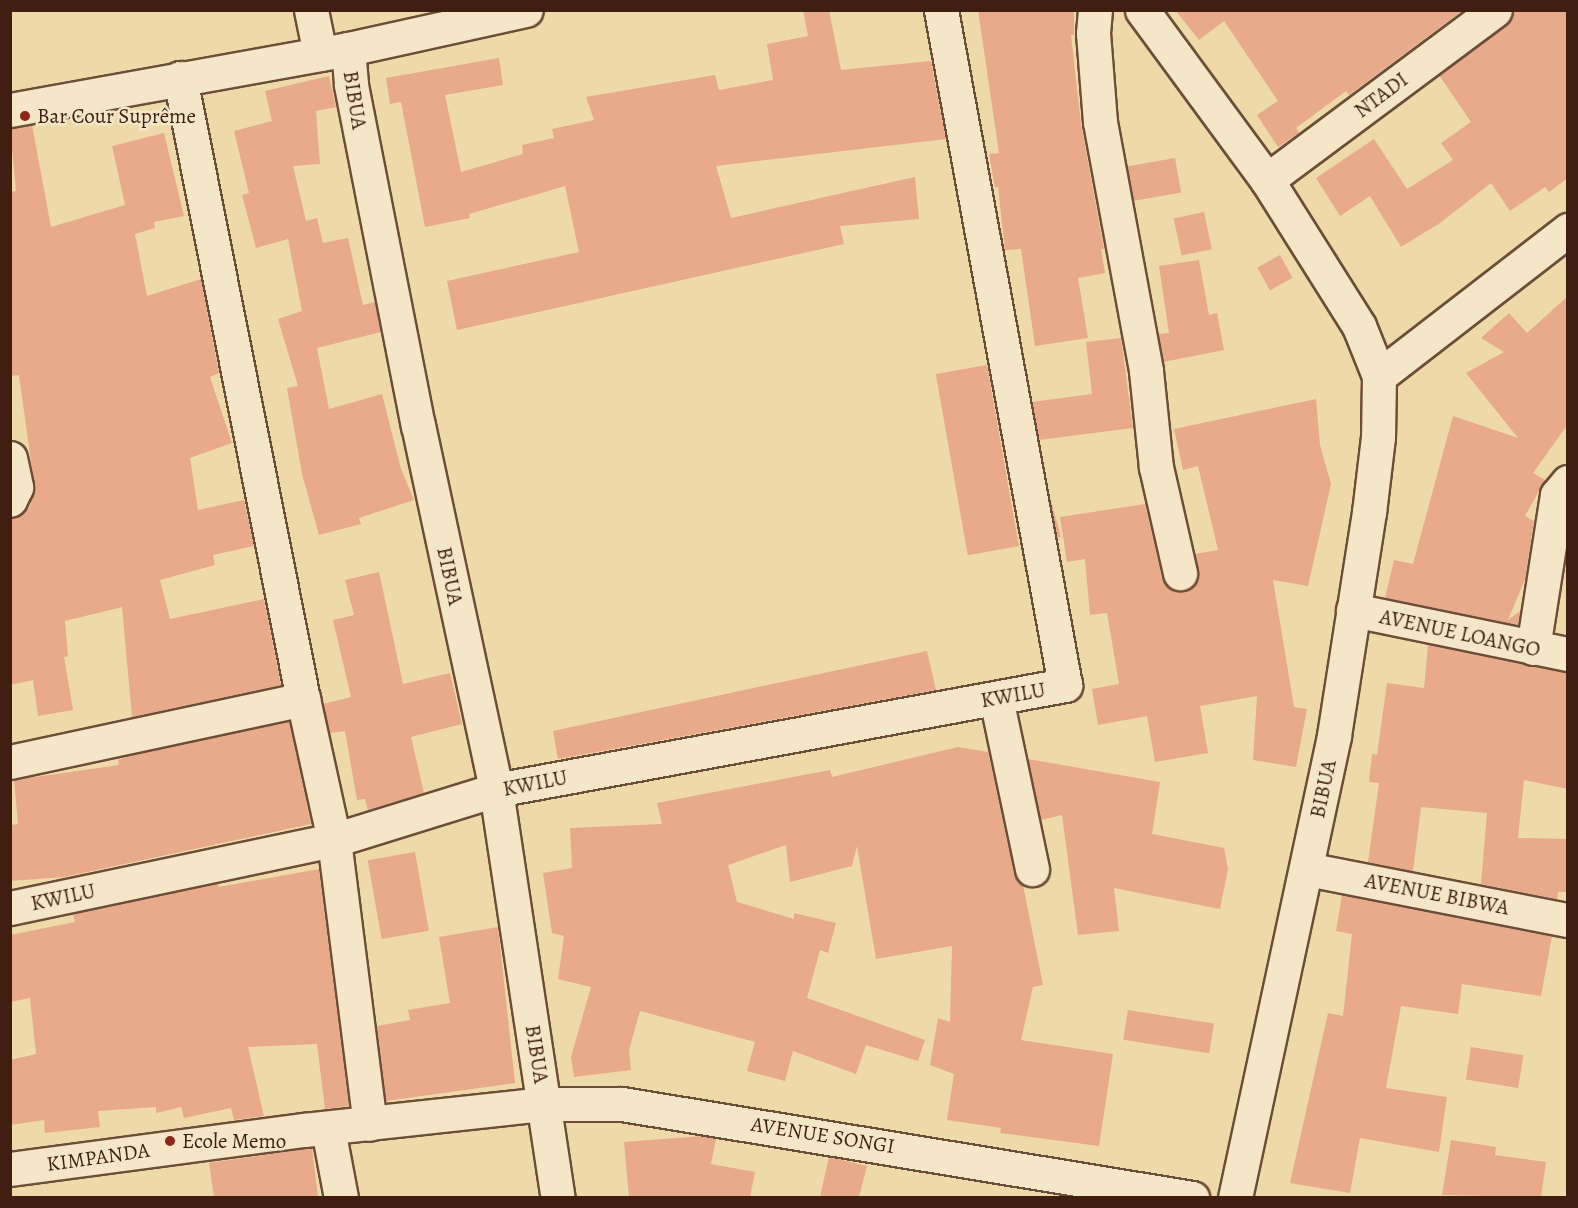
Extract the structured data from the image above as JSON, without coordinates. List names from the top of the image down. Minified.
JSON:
{"streets":{"street":["NTADI","BIBUA","AVENUE LOANGO","KWILU","AVENUE BIBWA","AVENUE SONGI","KIMPANDA"]},"crossings":[["BIBUA","AVENUE LOANGO"],["BIBUA","KWILU"],["BIBUA","AVENUE BIBWA"],["BIBUA","AVENUE SONGI"],["BIBUA","KIMPANDA"],["AVENUE SONGI","KIMPANDA"]],"places":["Bar Cour Suprême","Ecole Memo"]}
